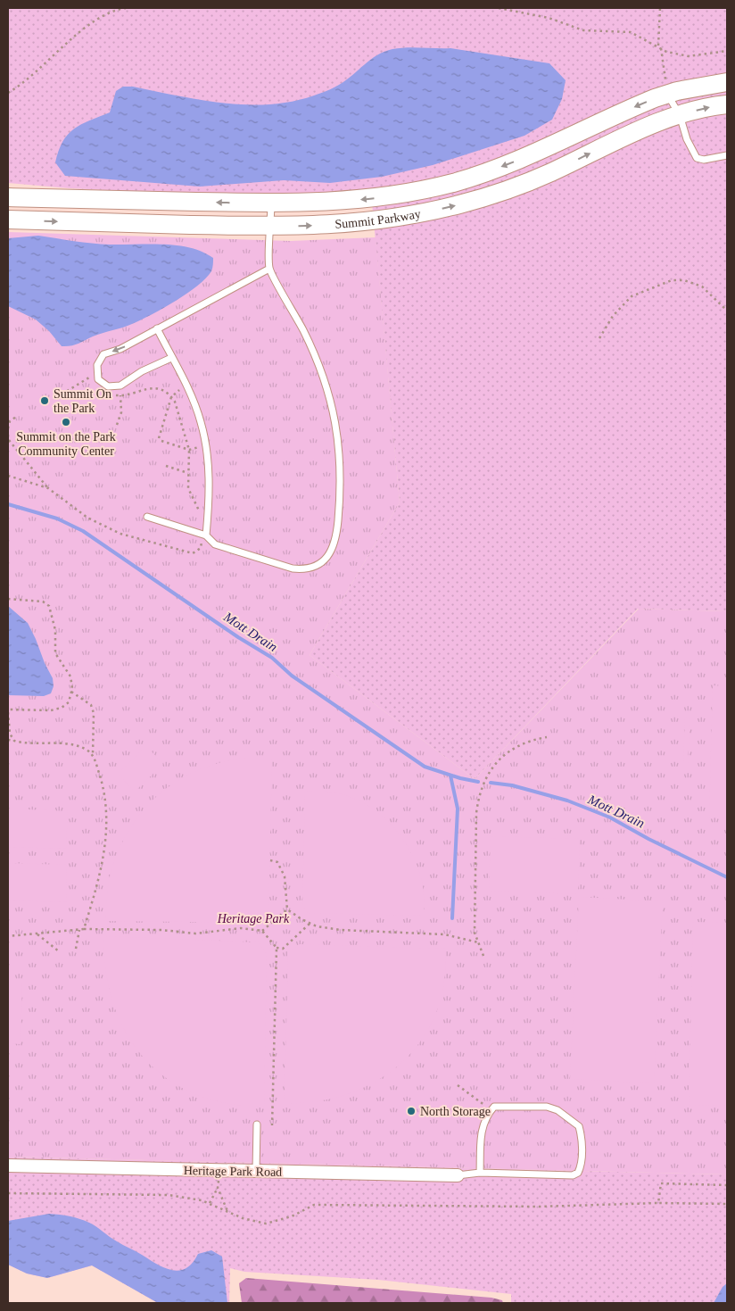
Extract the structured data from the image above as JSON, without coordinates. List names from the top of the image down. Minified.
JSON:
{"streets":{"street":["Summit Parkway","Heritage Park Road"]},"water":["Mott Drain"],"parks":["Heritage Park"],"places":["Summit On the Park","Summit on the Park Community Center","North Storage"]}
